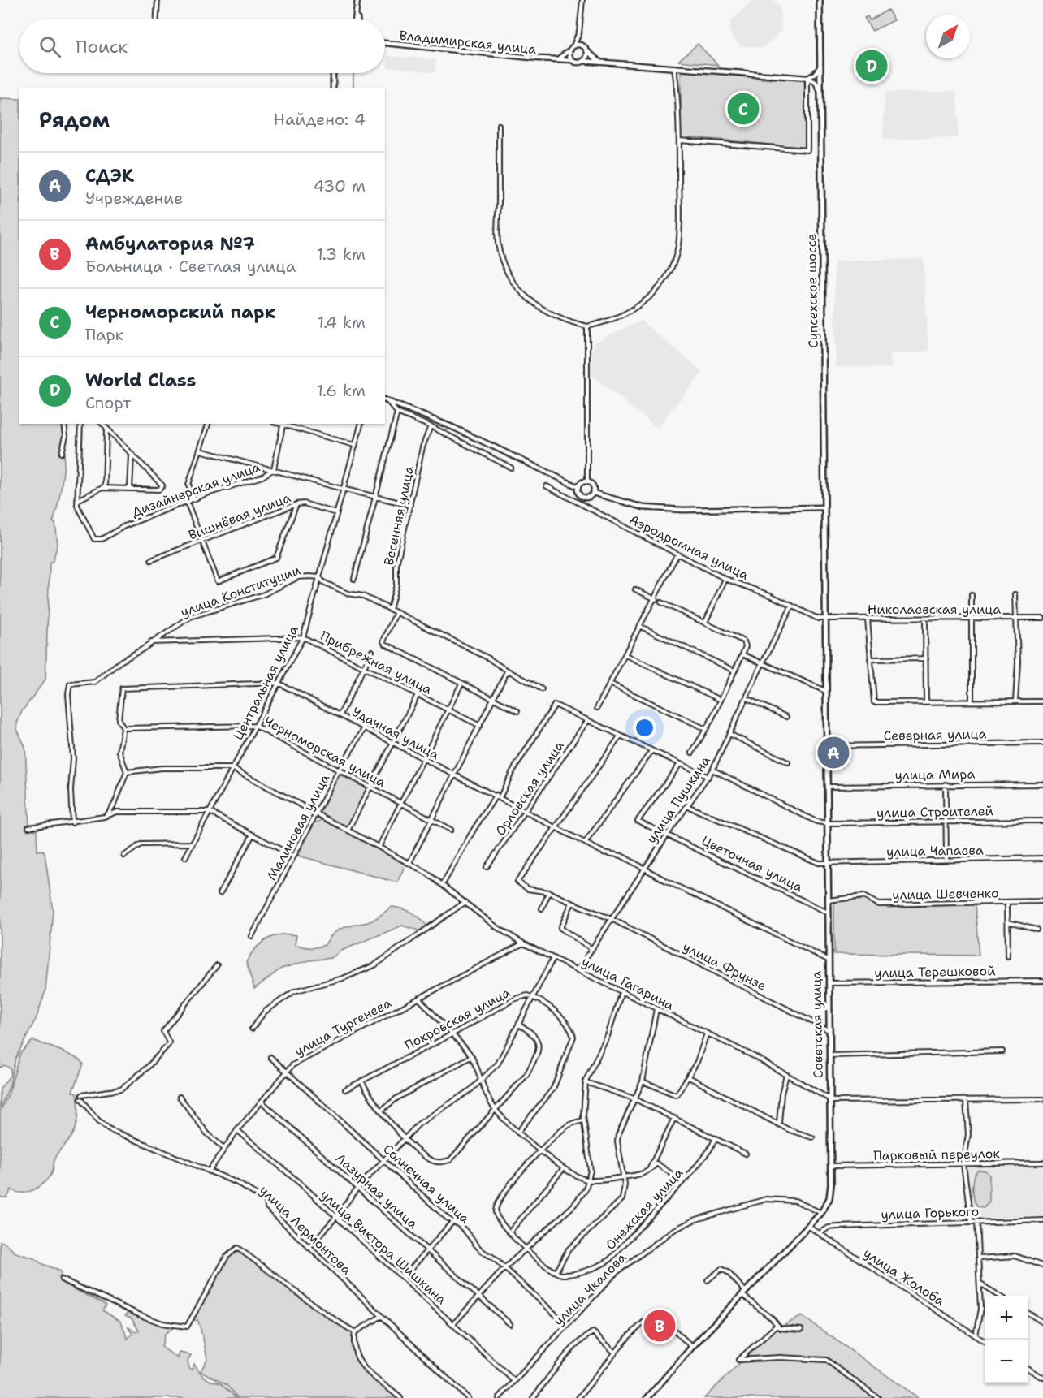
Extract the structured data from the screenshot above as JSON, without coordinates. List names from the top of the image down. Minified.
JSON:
{"streets":{"main road":["Супсехское шоссе","Советская улица"],"street":["Владимирская улица","Дизайнерская улица","Весенняя улица","Вишнёвая улица","Аэродромная улица","улица Конституции","Николаевская улица","Прибрежная улица","Центральная улица","Удачная улица","Северная улица","Черноморская улица","улица Мира","Орловская улица","улица Пушкина","улица Строителей","Малиновая улица","улица Чапаева","Цветочная улица","улица Шевченко","улица Фрунзе","улица Терешковой","улица Гагарина","Покровская улица","улица Тургенева","Парковый переулок","Солнечная улица","Лазурная улица","Онежская улица","улица Горького","улица Лермонтова","улица Виктора Шишкина","улица Жолоба","улица Чкалова"]},"crossings":[["Супсехское шоссе","Советская улица"],["Весенняя улица","улица Конституции"],["Вишнёвая улица","Центральная улица"],["Аэродромная улица","Николаевская улица"],["Аэродромная улица","улица Пушкина"],["Аэродромная улица","Советская улица"],["улица Конституции","Прибрежная улица"],["улица Конституции","Центральная улица"],["Николаевская улица","Советская улица"],["Прибрежная улица","Центральная улица"],["Центральная улица","Удачная улица"],["Центральная улица","Черноморская улица"],["Центральная улица","улица Гагарина"],["Удачная улица","Черноморская улица"],["Удачная улица","Орловская улица"],["Удачная улица","улица Пушкина"],["Удачная улица","Малиновая улица"],["Удачная улица","улица Фрунзе"],["Северная улица","Советская улица"],["Черноморская улица","Малиновая улица"],["улица Мира","Советская улица"],["улица Пушкина","улица Чапаева"],["улица Пушкина","Цветочная улица"],["улица Пушкина","улица Фрунзе"],["улица Пушкина","улица Гагарина"],["улица Строителей","Советская улица"],["Малиновая улица","улица Гагарина"],["улица Чапаева","Советская улица"],["Цветочная улица","Советская улица"],["улица Шевченко","Советская улица"],["улица Фрунзе","Советская улица"],["улица Терешковой","Советская улица"],["улица Гагарина","Советская улица"],["улица Гагарина","улица Тургенева"],["Советская улица","Парковый переулок"],["Советская улица","улица Жолоба"],["Советская улица","улица Чкалова"],["улица Тургенева","Солнечная улица"],["улица Тургенева","Лазурная улица"],["улица Тургенева","улица Лермонтова"],["улица Тургенева","улица Виктора Шишкина"],["Солнечная улица","улица Чкалова"],["улица Горького","улица Жолоба"],["улица Виктора Шишкина","улица Чкалова"]],"north":"top right","page":{"search":"Поиск","pins":["D","C","A","B"],"heading":["Рядом","Найдено: 4"],"list":[{"mark":"A","name":"СДЭК","note":"Учреждение","value":"430 m"},{"mark":"B","name":"Амбулатория №7","note":"Больница · Светлая улица","value":"1.3 km"},{"mark":"C","name":"Черноморский парк","note":"Парк","value":"1.4 km"},{"mark":"D","name":"World Class","note":"Спорт","value":"1.6 km"}],"map_buttons":["+","−"]}}
